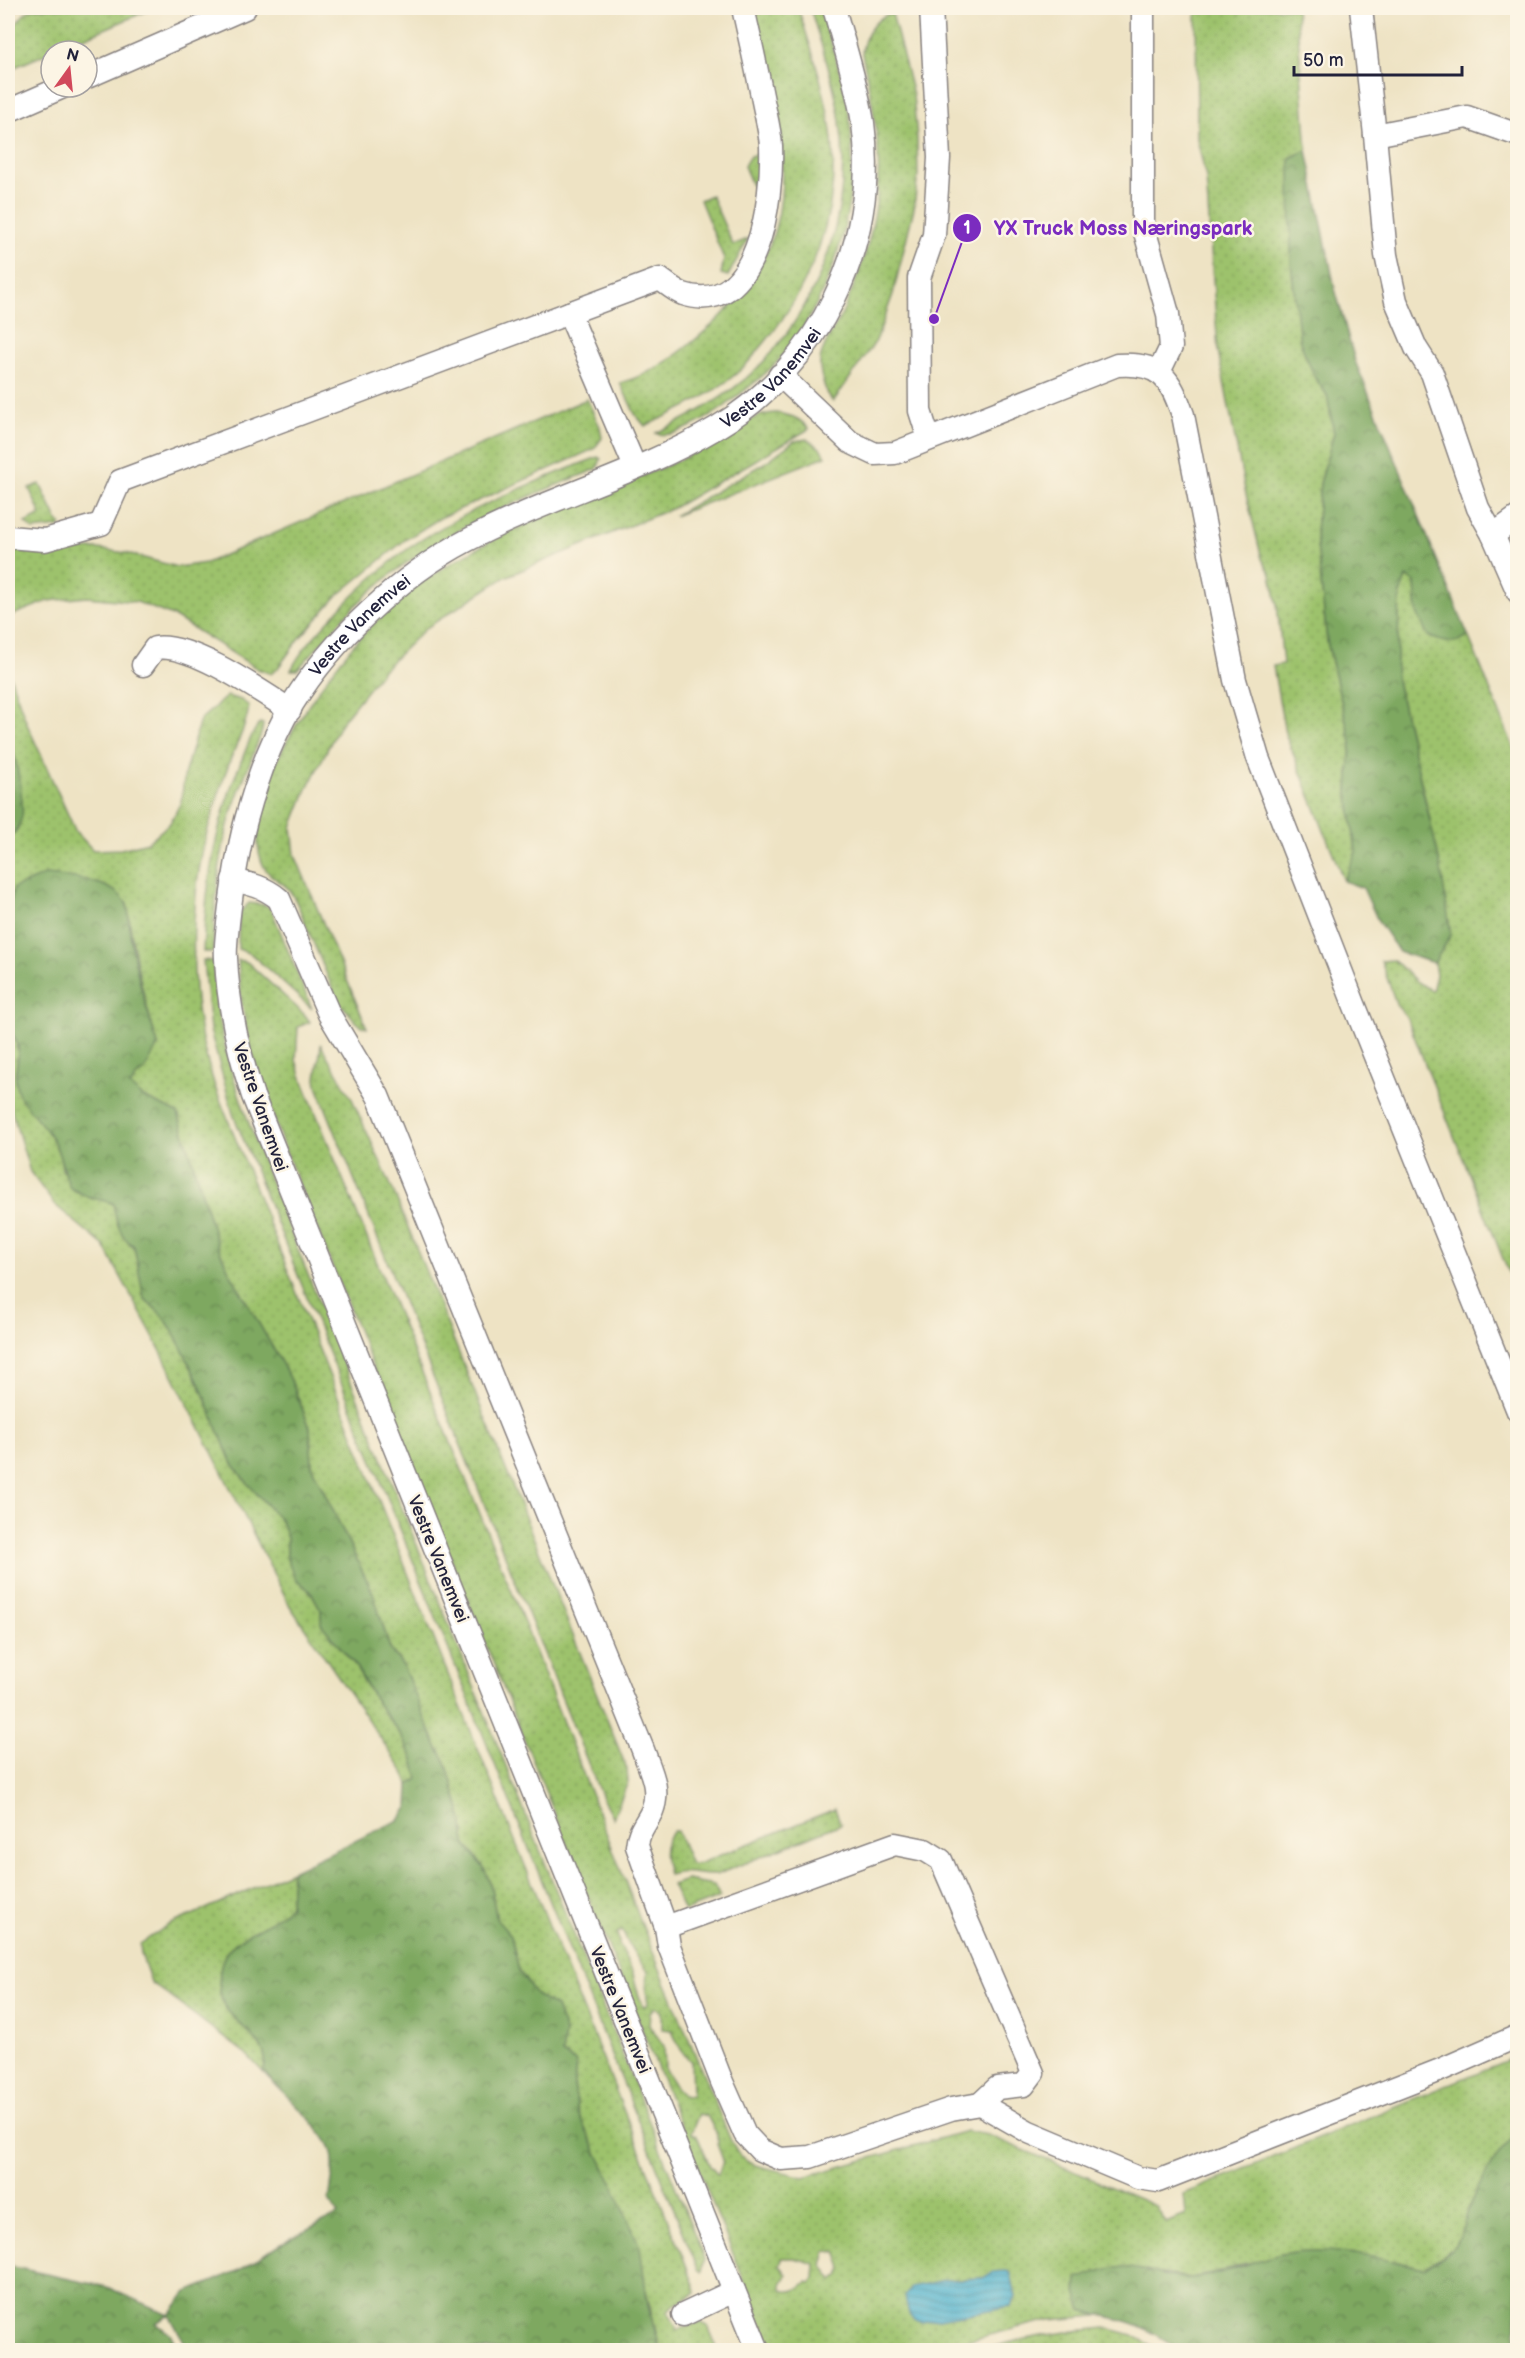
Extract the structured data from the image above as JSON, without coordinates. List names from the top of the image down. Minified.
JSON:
{"streets":{"street":["Vestre Vanemvei"]},"places":["YX Truck Moss Næringspark"],"scale_bar":"50 m","north":"top"}
